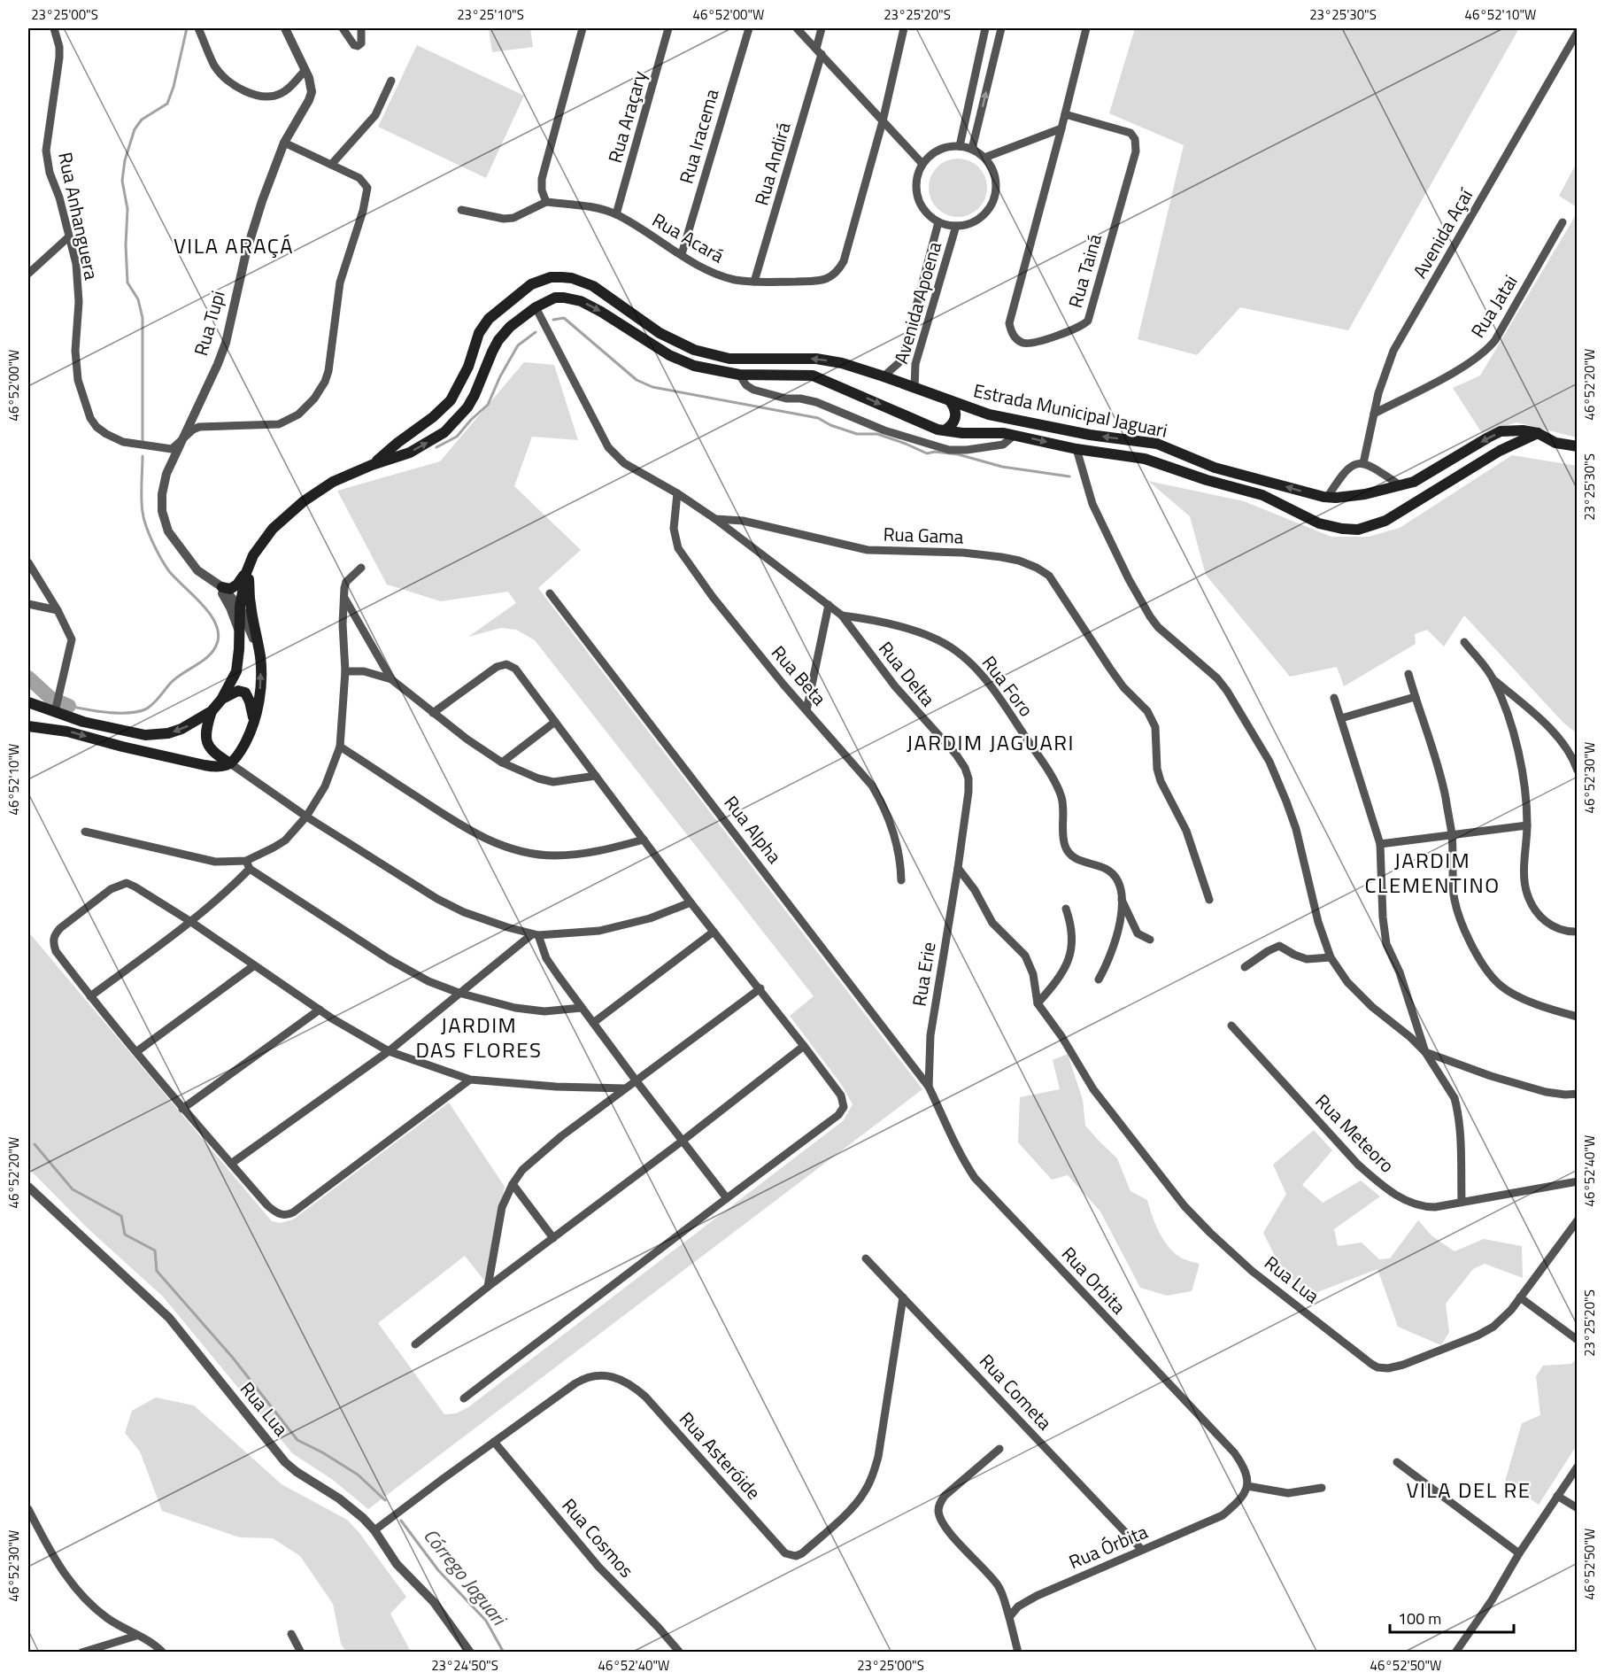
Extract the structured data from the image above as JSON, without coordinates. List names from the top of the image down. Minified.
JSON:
{"streets":{"main road":["Estrada Municipal Jaguari"],"street":["Rua Araçary","Rua Iracema","Rua Andirá","Rua Anhanguera","Avenida Açaí","Rua Acará","Rua Tainá","Avenida Apoena","Rua Jatai","Rua Tupi","Rua Gama","Rua Delta","Rua Beta","Rua Foro","Rua Alpha","Rua Erie","Rua Meteoro","Rua Lua","Rua Orbita","Rua Cometa","Rua Asteróide","Rua Cosmos","Rua Órbita"]},"crossings":[["Rua Araçary","Rua Acará"],["Rua Iracema","Rua Acará"],["Rua Andirá","Rua Acará"],["Rua Anhanguera","Rua Tupi"],["Avenida Açaí","Rua Jatai"],["Avenida Apoena","Estrada Municipal Jaguari"],["Rua Gama","Rua Delta"],["Rua Delta","Rua Foro"],["Rua Delta","Rua Erie"],["Rua Alpha","Rua Erie"],["Rua Alpha","Rua Orbita"],["Rua Erie","Rua Orbita"],["Rua Lua","Rua Asteróide"],["Rua Orbita","Rua Órbita"],["Rua Cometa","Rua Asteróide"],["Rua Cometa","Rua Órbita"],["Rua Asteróide","Rua Cosmos"]],"districts":["VILA ARAÇÁ","JARDIM JAGUARI","JARDIM CLEMENTINO","JARDIM DAS FLORES","VILA DEL RE"],"water":["Córrego Jaguari"],"scale_bar":"100 m","coordinates":["23°25'00\"S","23°25'10\"S","46°52'00\"W","23°25'20\"S","23°25'30\"S","46°52'10\"W","46°52'20\"W","46°52'30\"W","46°52'40\"W","46°52'50\"W","23°24'50\"S"]}
